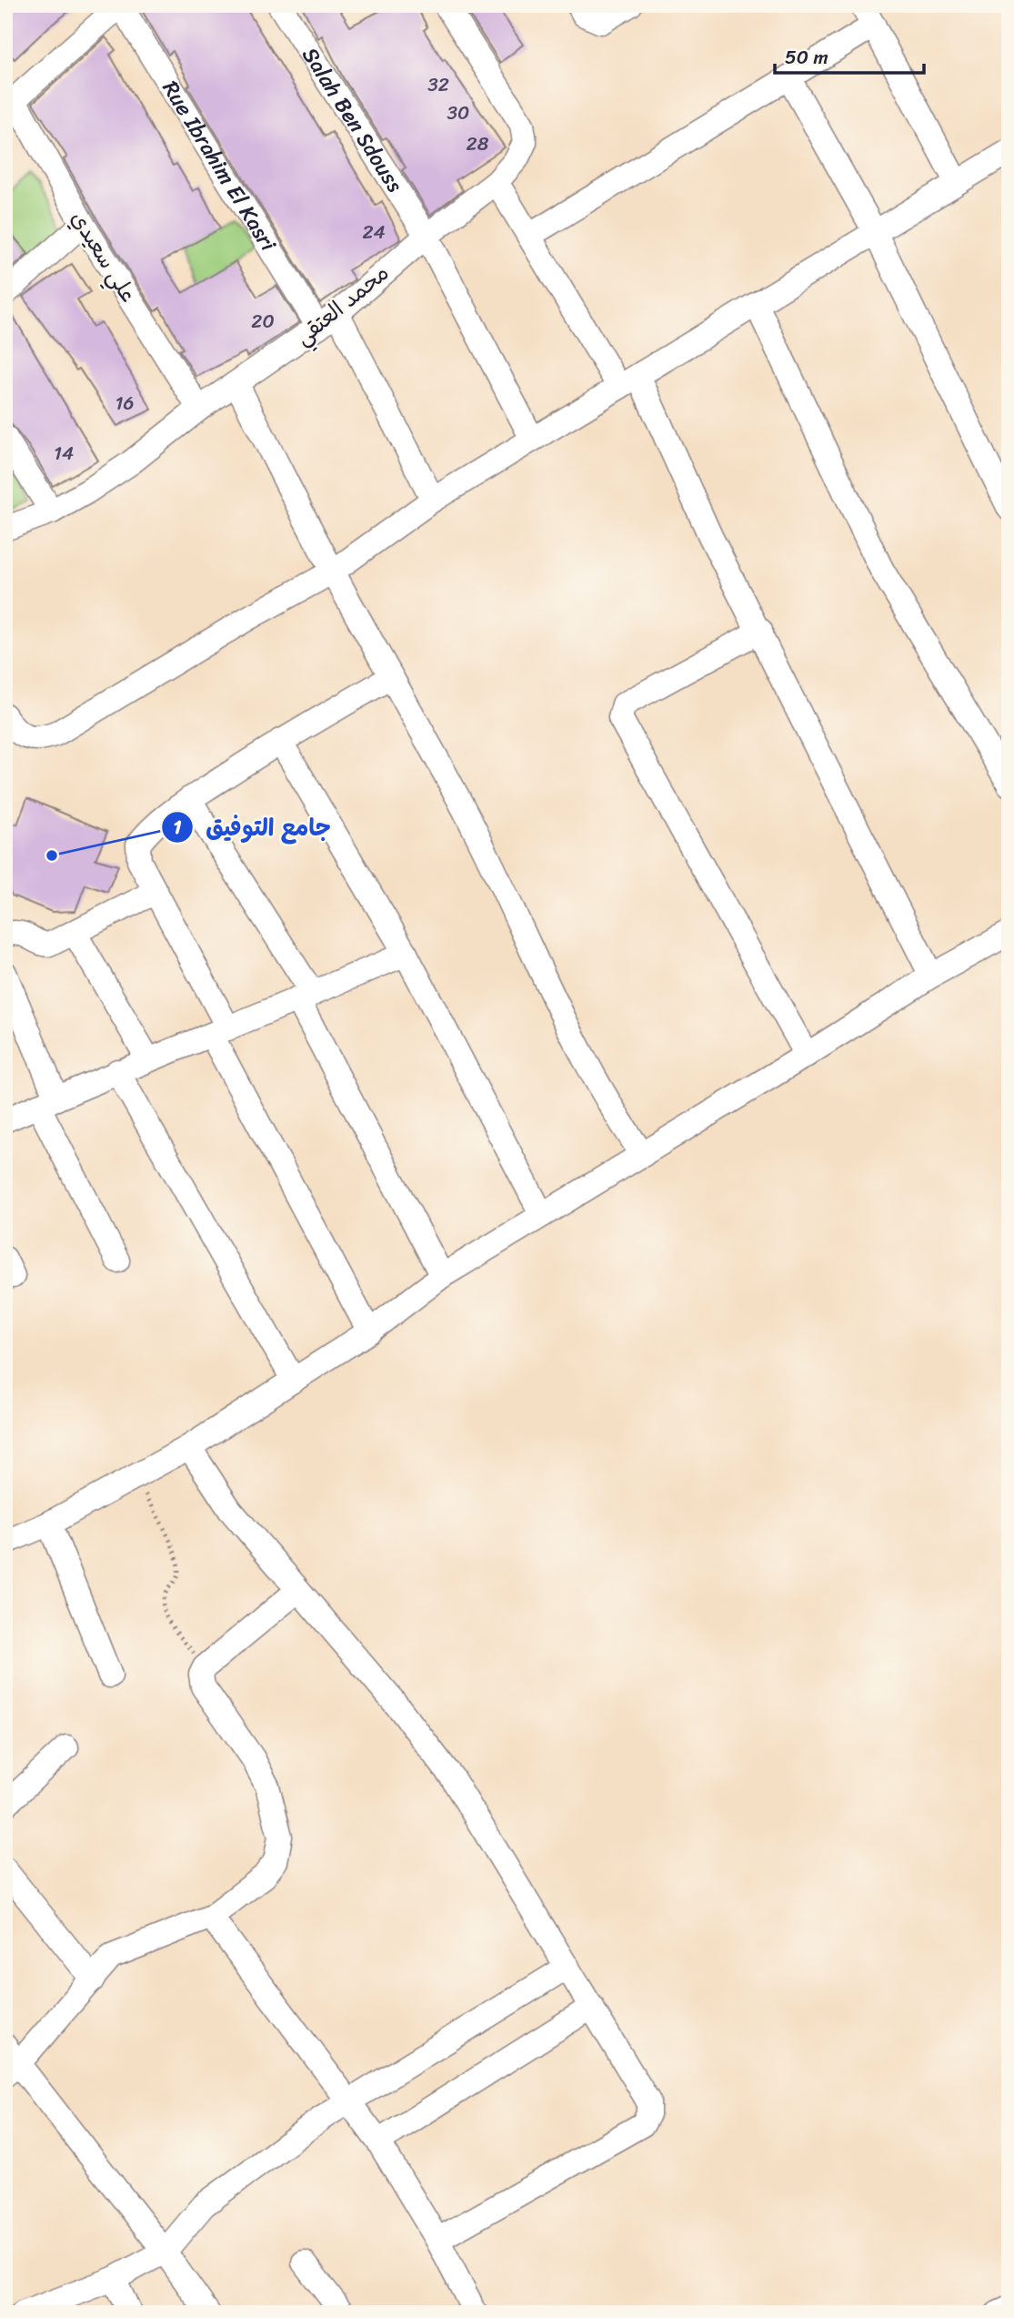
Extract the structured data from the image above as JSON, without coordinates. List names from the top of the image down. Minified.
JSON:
{"streets":{"street":["Salah Ben Sdouss","Rue Ibrahim El Kasri","علي سعيدي","محمد العتقي"]},"crossings":[["Salah Ben Sdouss","محمد العتقي"],["Rue Ibrahim El Kasri","محمد العتقي"],["علي سعيدي","محمد العتقي"]],"places":["جامع التوفيق"],"house_numbers":["32","30","28","24","20","16","14"],"scale_bar":"50 m"}
